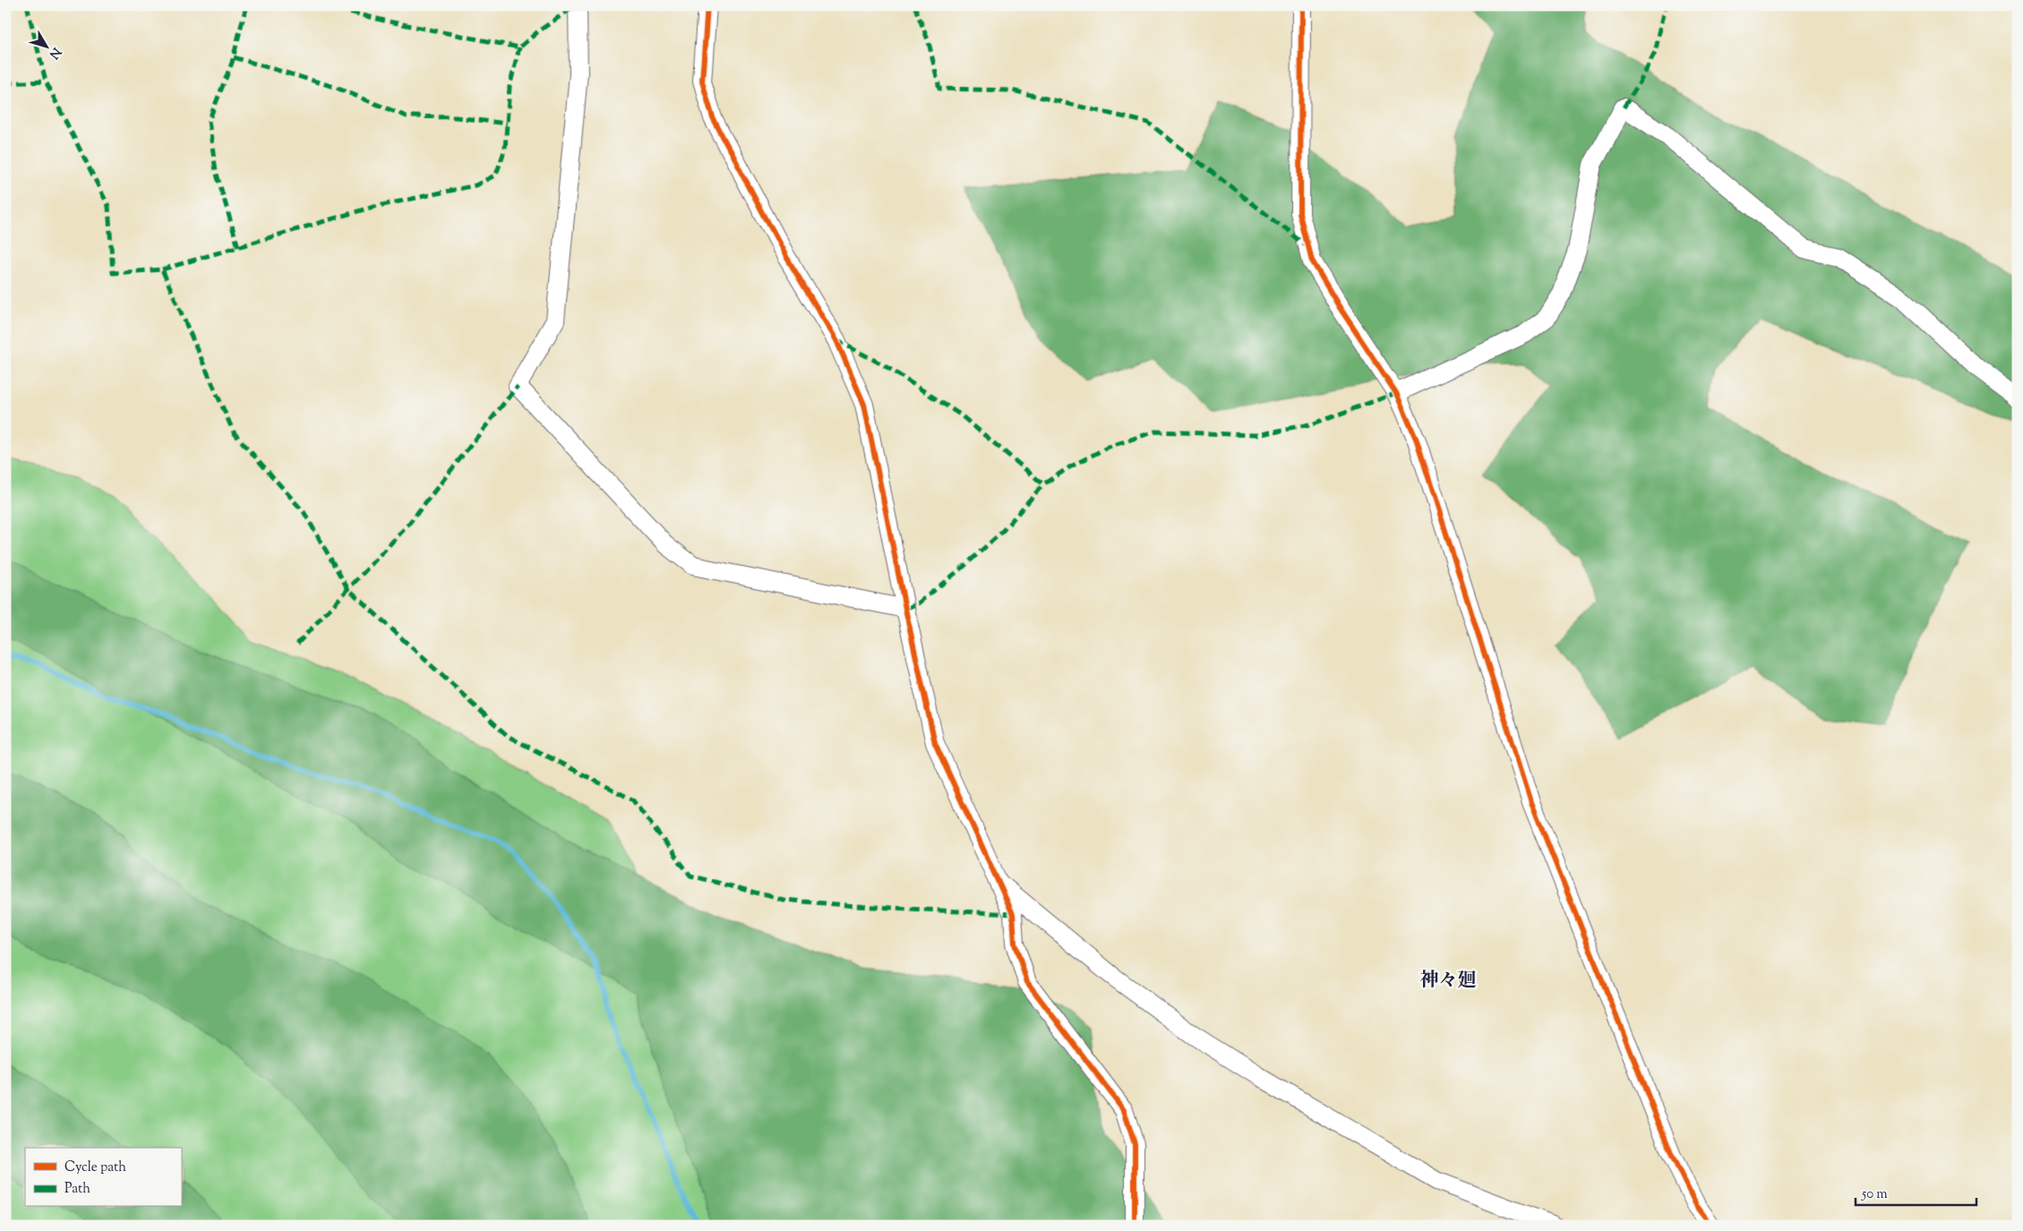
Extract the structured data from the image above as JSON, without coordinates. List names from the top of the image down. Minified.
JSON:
{"districts":["神々廻"],"legend":["Cycle path","Path"],"scale_bar":"50 m","north":"bottom right"}
